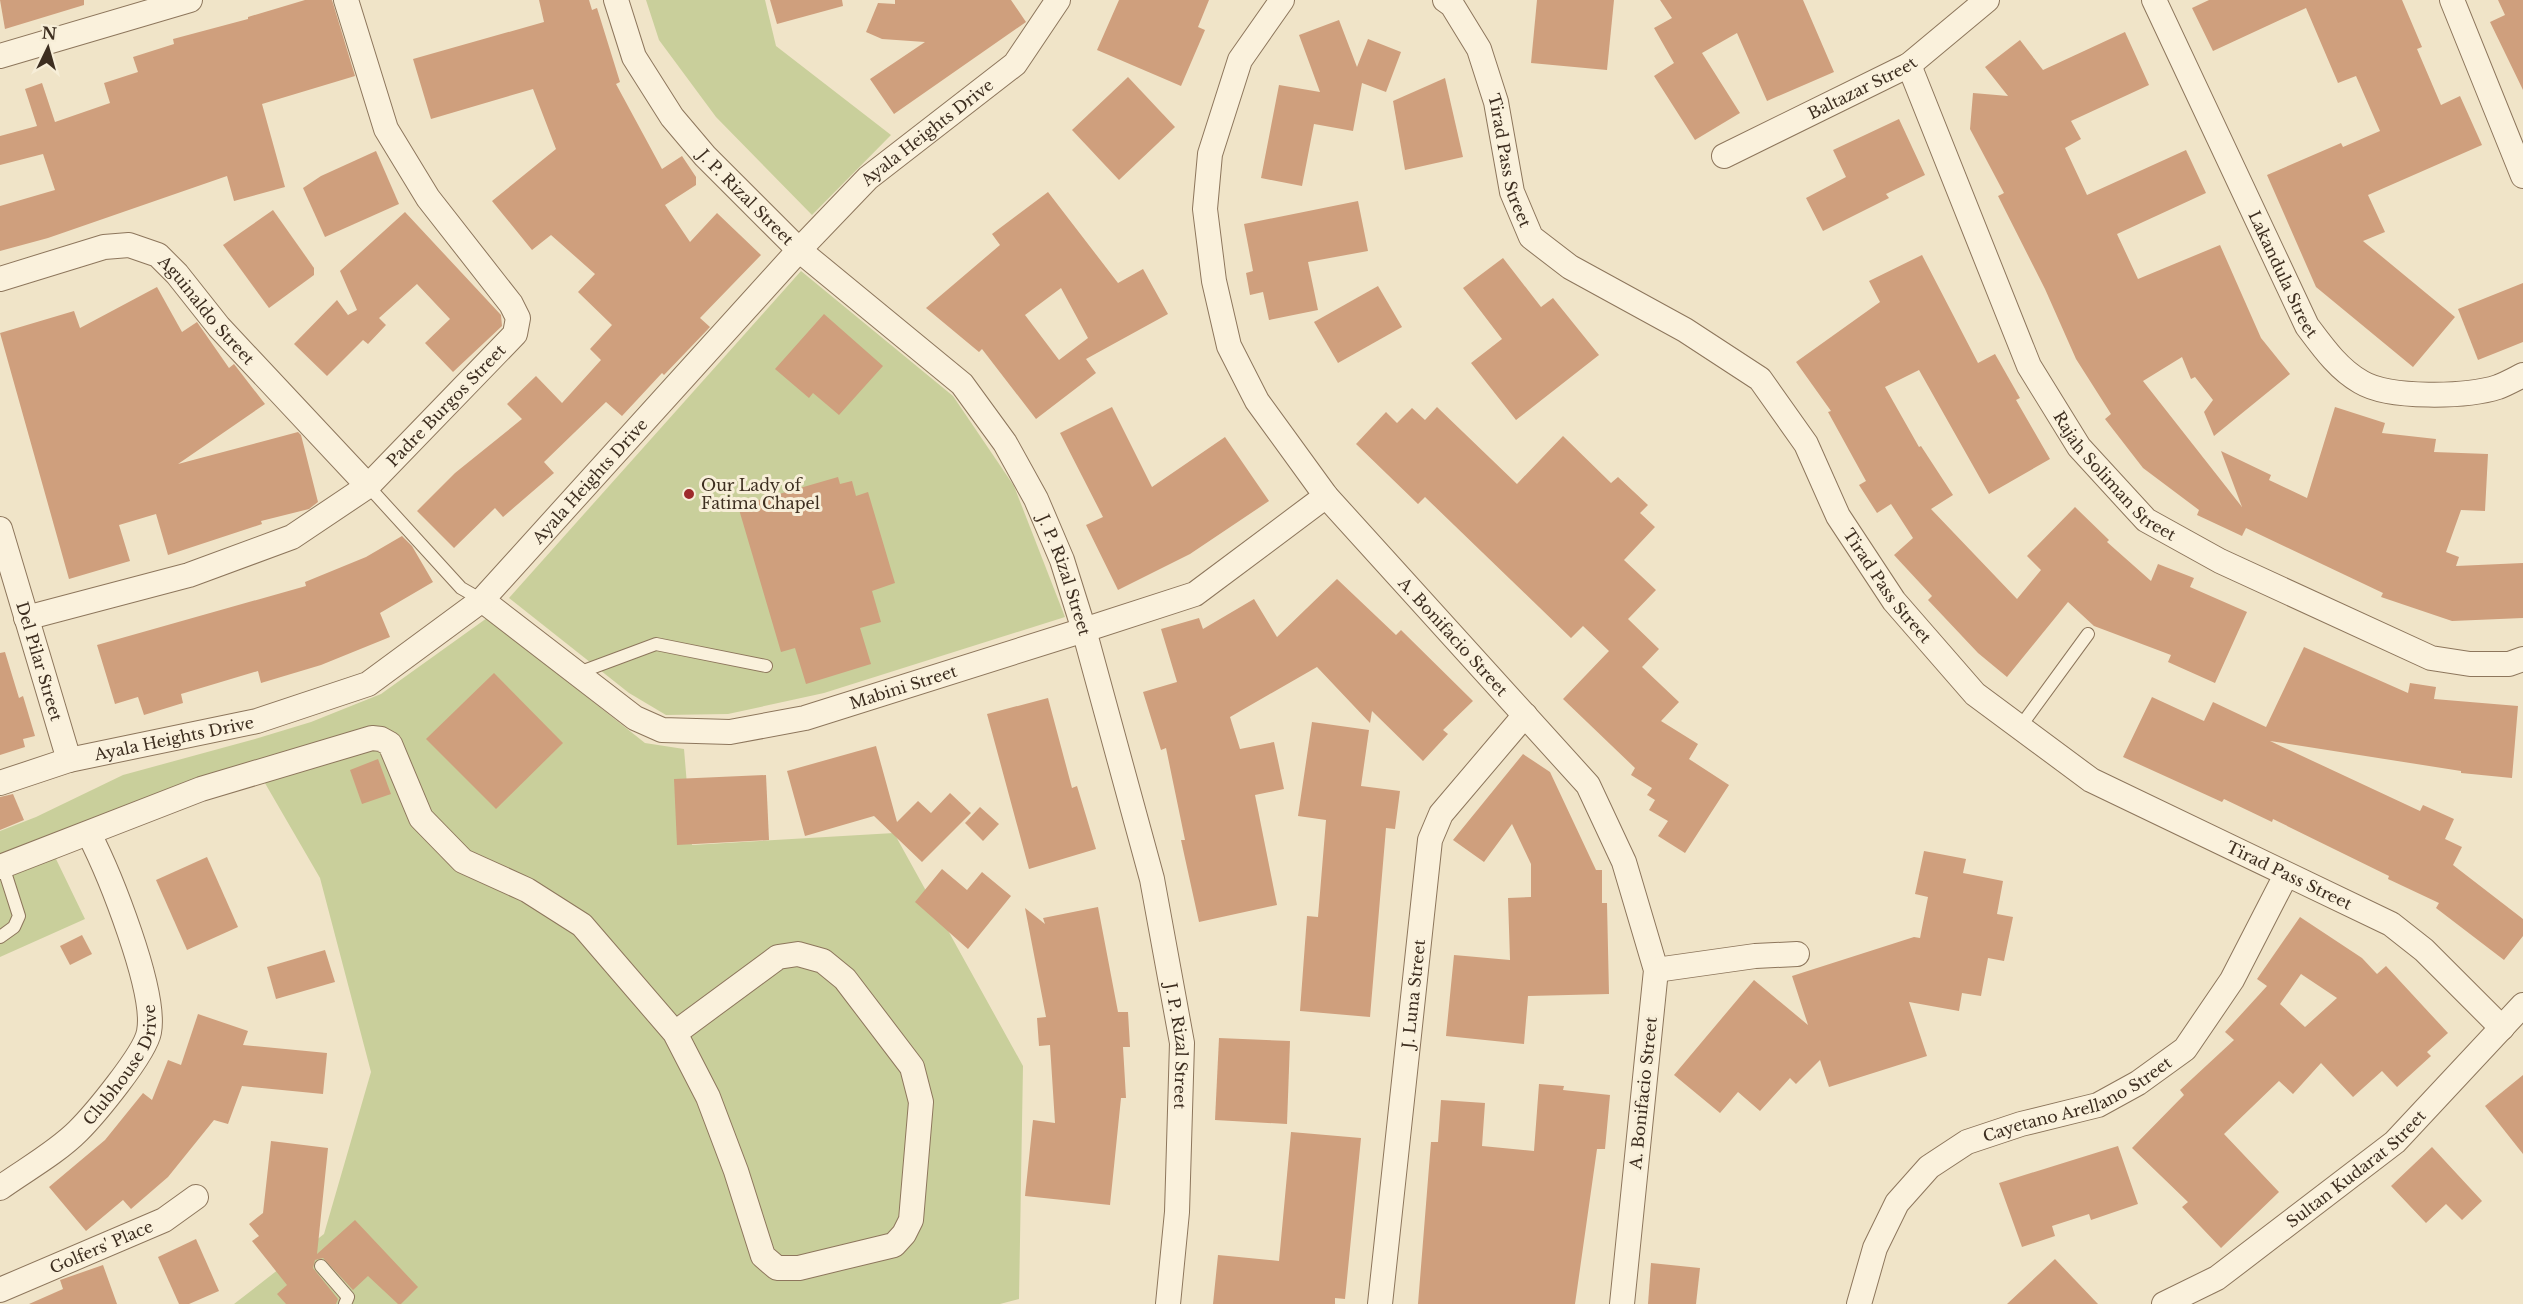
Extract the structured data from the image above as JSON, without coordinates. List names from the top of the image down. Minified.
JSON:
{"streets":{"street":["Baltazar Street","Ayala Heights Drive","Tirad Pass Street","J. P. Rizal Street","Lakandula Street","Aguinaldo Street","Padre Burgos Street","Rajah Soliman Street","A. Bonifacio Street","Del Pilar Street","Mabini Street","J. Luna Street","Clubhouse Drive","Cayetano Arellano Street","Sultan Kudarat Street","Golfers' Place"]},"crossings":[["Baltazar Street","Rajah Soliman Street"],["Ayala Heights Drive","J. P. Rizal Street"],["Ayala Heights Drive","Del Pilar Street"],["Ayala Heights Drive","Mabini Street"],["Tirad Pass Street","Cayetano Arellano Street"],["Tirad Pass Street","Sultan Kudarat Street"],["J. P. Rizal Street","Mabini Street"],["Aguinaldo Street","Padre Burgos Street"],["Padre Burgos Street","Del Pilar Street"],["A. Bonifacio Street","Mabini Street"],["A. Bonifacio Street","J. Luna Street"]],"places":["Our Lady of Fatima Chapel"],"north":"top"}
